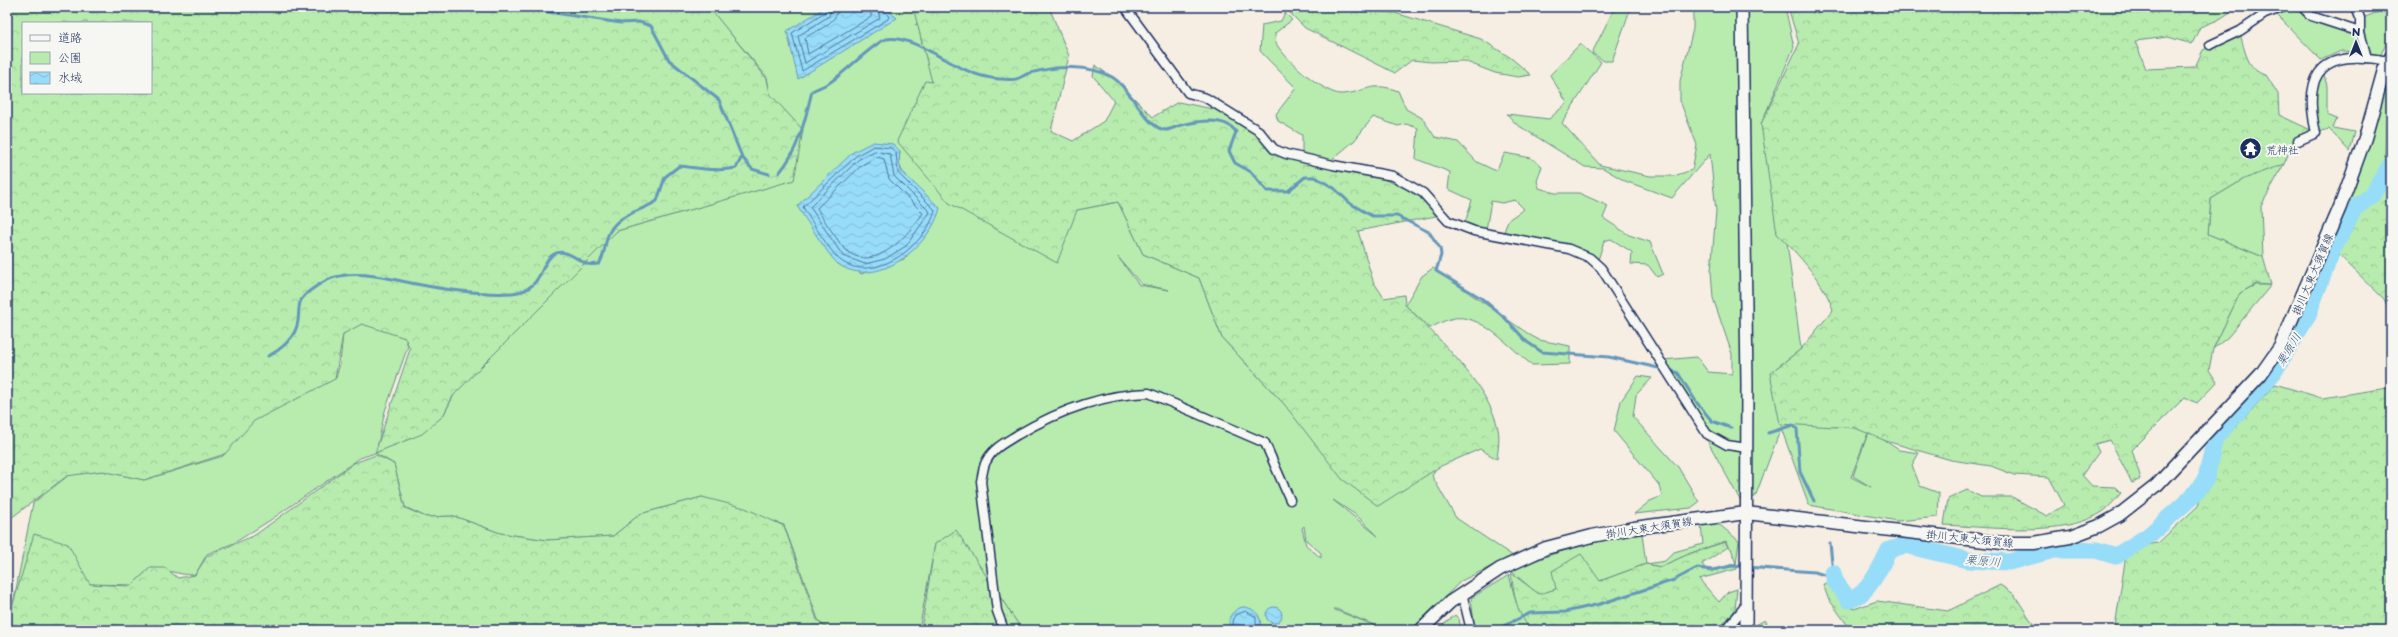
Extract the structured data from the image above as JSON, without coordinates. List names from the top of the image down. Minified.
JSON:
{"streets":{"main road":["掛川大東大須賀線"]},"water":["栗原川"],"places":{"temple":["荒神社"]},"legend":["道路","公園","水域"],"north":"top"}
